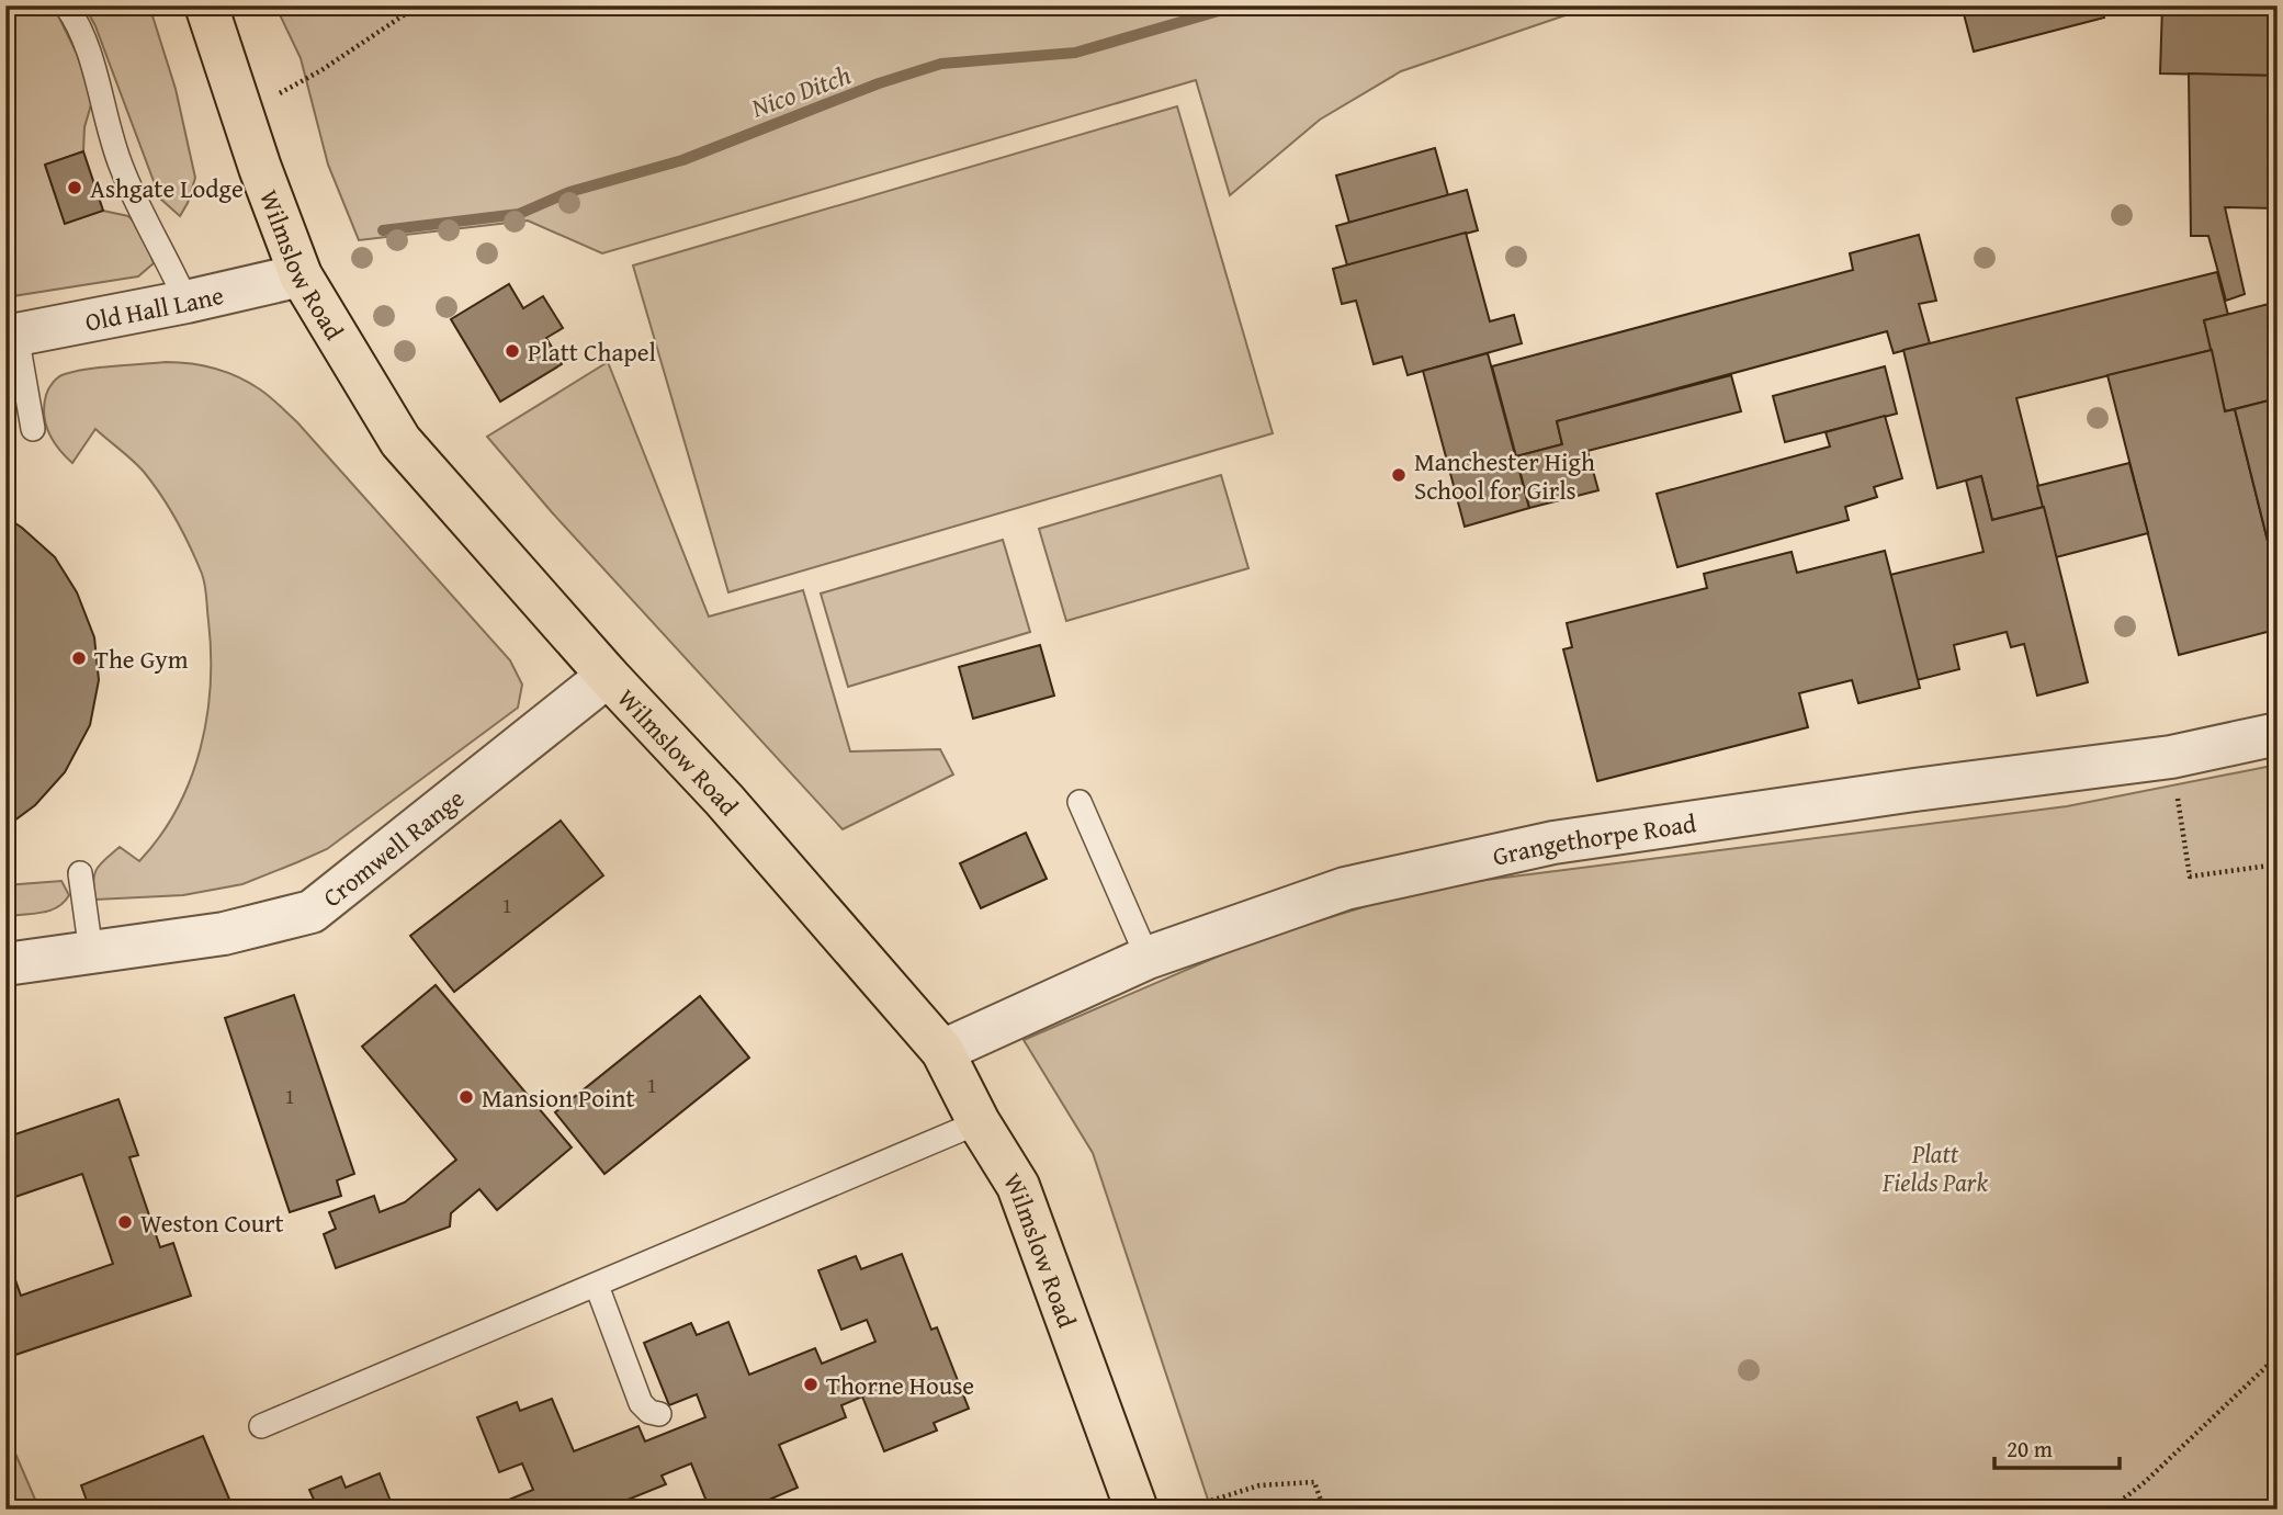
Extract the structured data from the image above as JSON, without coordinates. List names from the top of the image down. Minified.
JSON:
{"streets":{"highway":["Wilmslow Road"],"street":["Old Hall Lane","Grangethorpe Road","Cromwell Range"]},"crossings":[["Wilmslow Road","Old Hall Lane"],["Wilmslow Road","Grangethorpe Road"],["Wilmslow Road","Cromwell Range"]],"water":["Nico Ditch"],"parks":["Platt Fields Park"],"places":["Ashgate Lodge","Platt Chapel","Manchester High School for Girls","The Gym","Mansion Point","Weston Court","Thorne House"],"house_numbers":["1","1","1"],"scale_bar":"20 m"}
